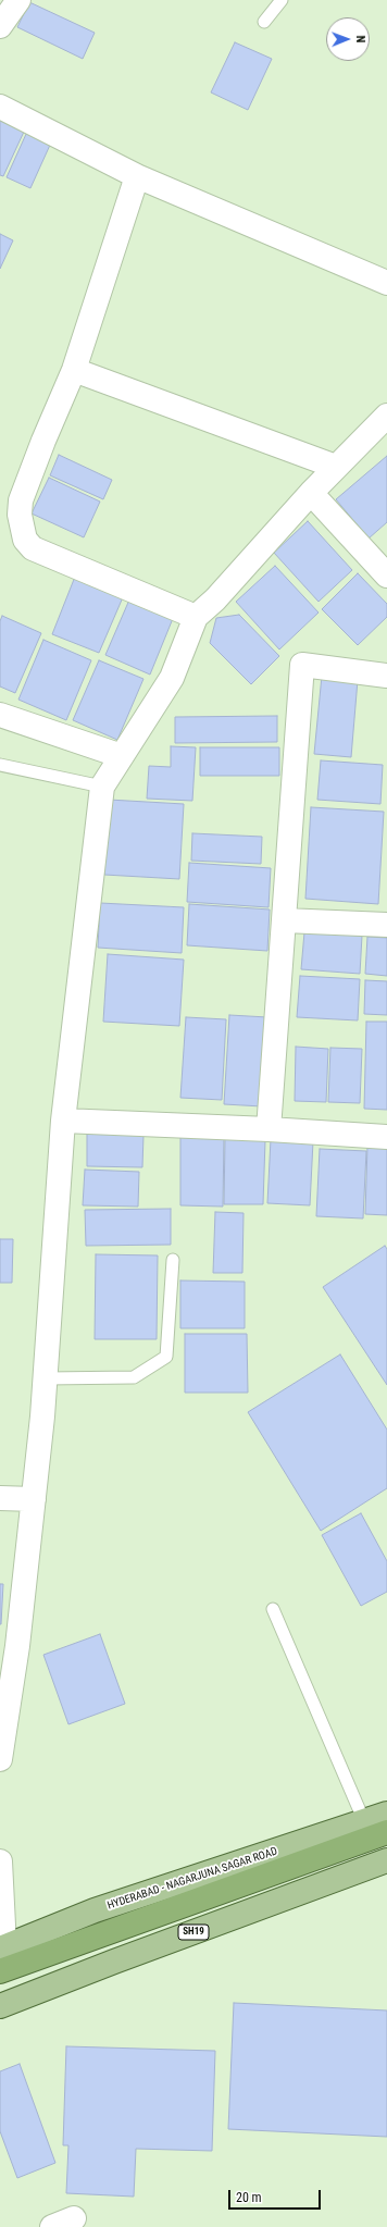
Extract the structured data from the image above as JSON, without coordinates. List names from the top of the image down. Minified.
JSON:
{"streets":{"main road":["HYDERABAD - NAGARJUNA SAGAR ROAD","SH19"]},"scale_bar":"20 m","north":"right"}
